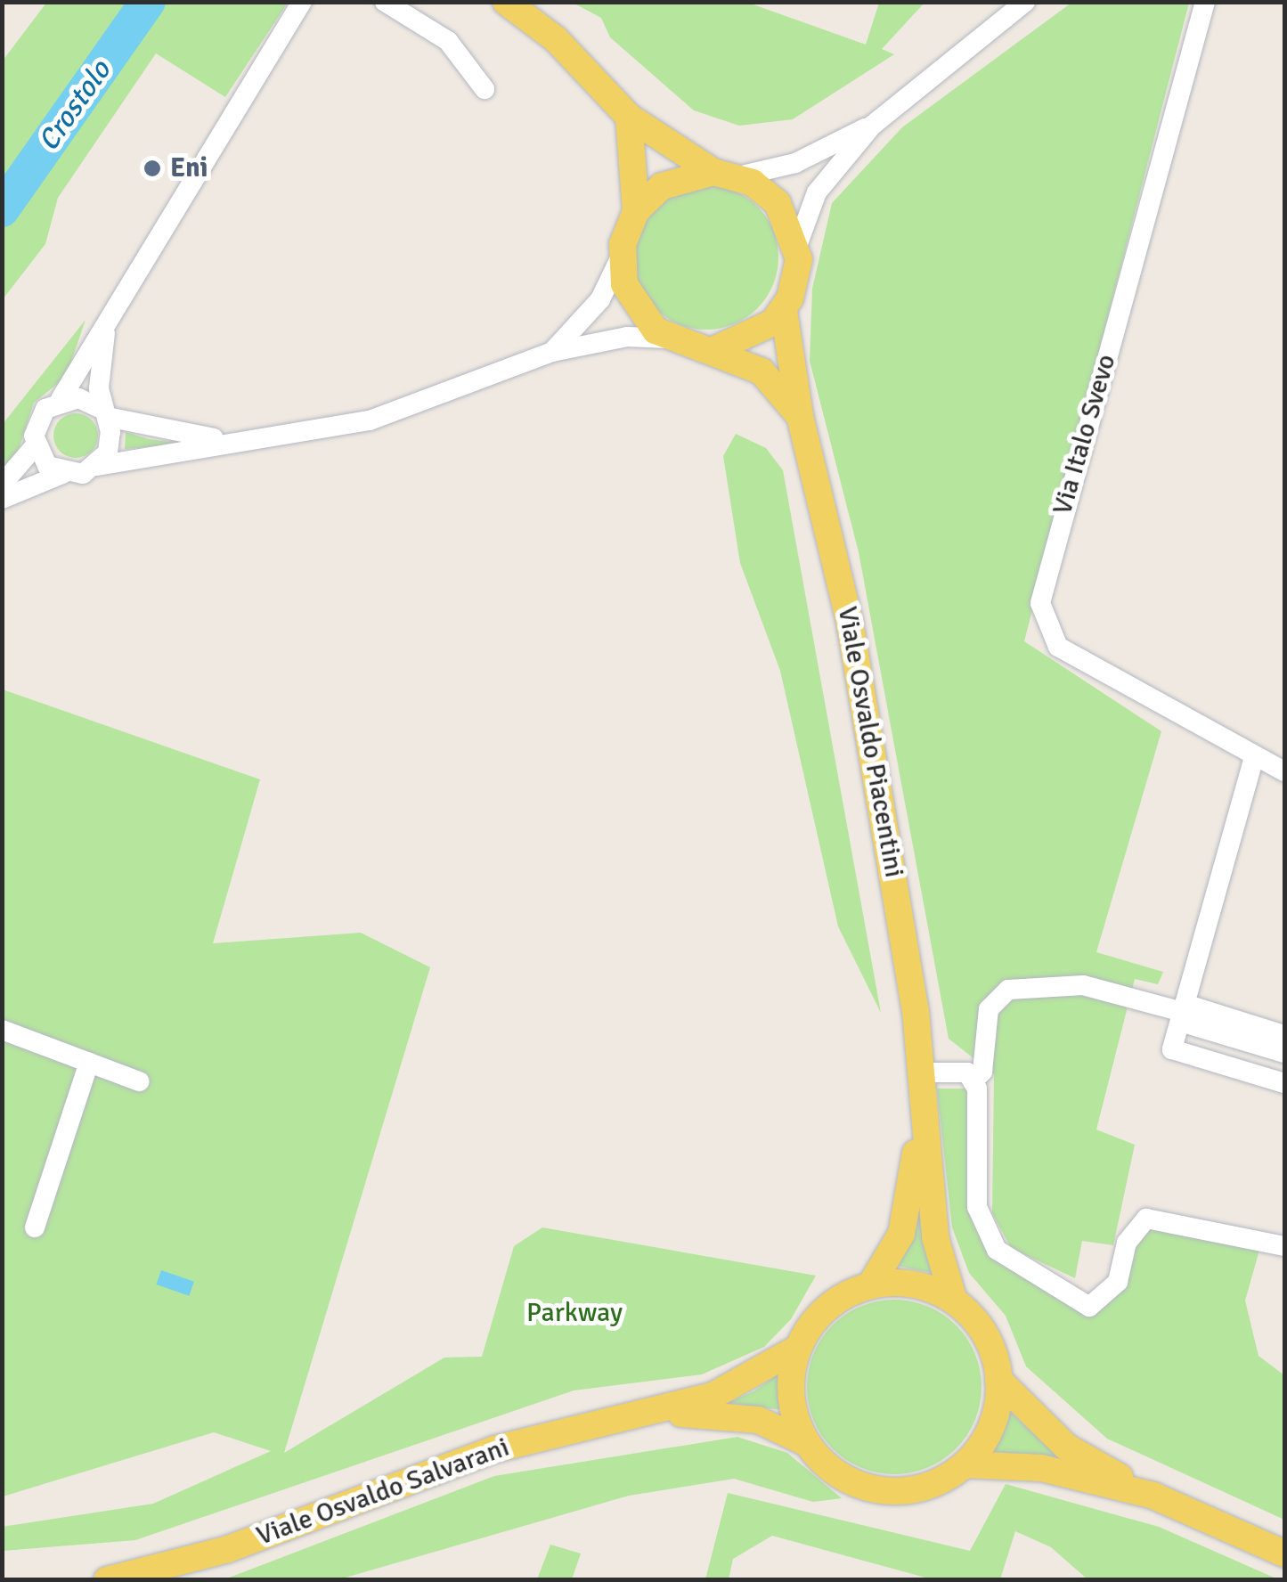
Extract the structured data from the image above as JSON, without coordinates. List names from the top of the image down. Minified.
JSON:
{"streets":{"main road":["Viale Osvaldo Piacentini","Viale Osvaldo Salvarani"],"street":["Via Italo Svevo"]},"crossings":[["Viale Osvaldo Piacentini","Viale Osvaldo Salvarani"]],"water":["Crostolo"],"parks":["Parkway"],"places":["Eni"]}
